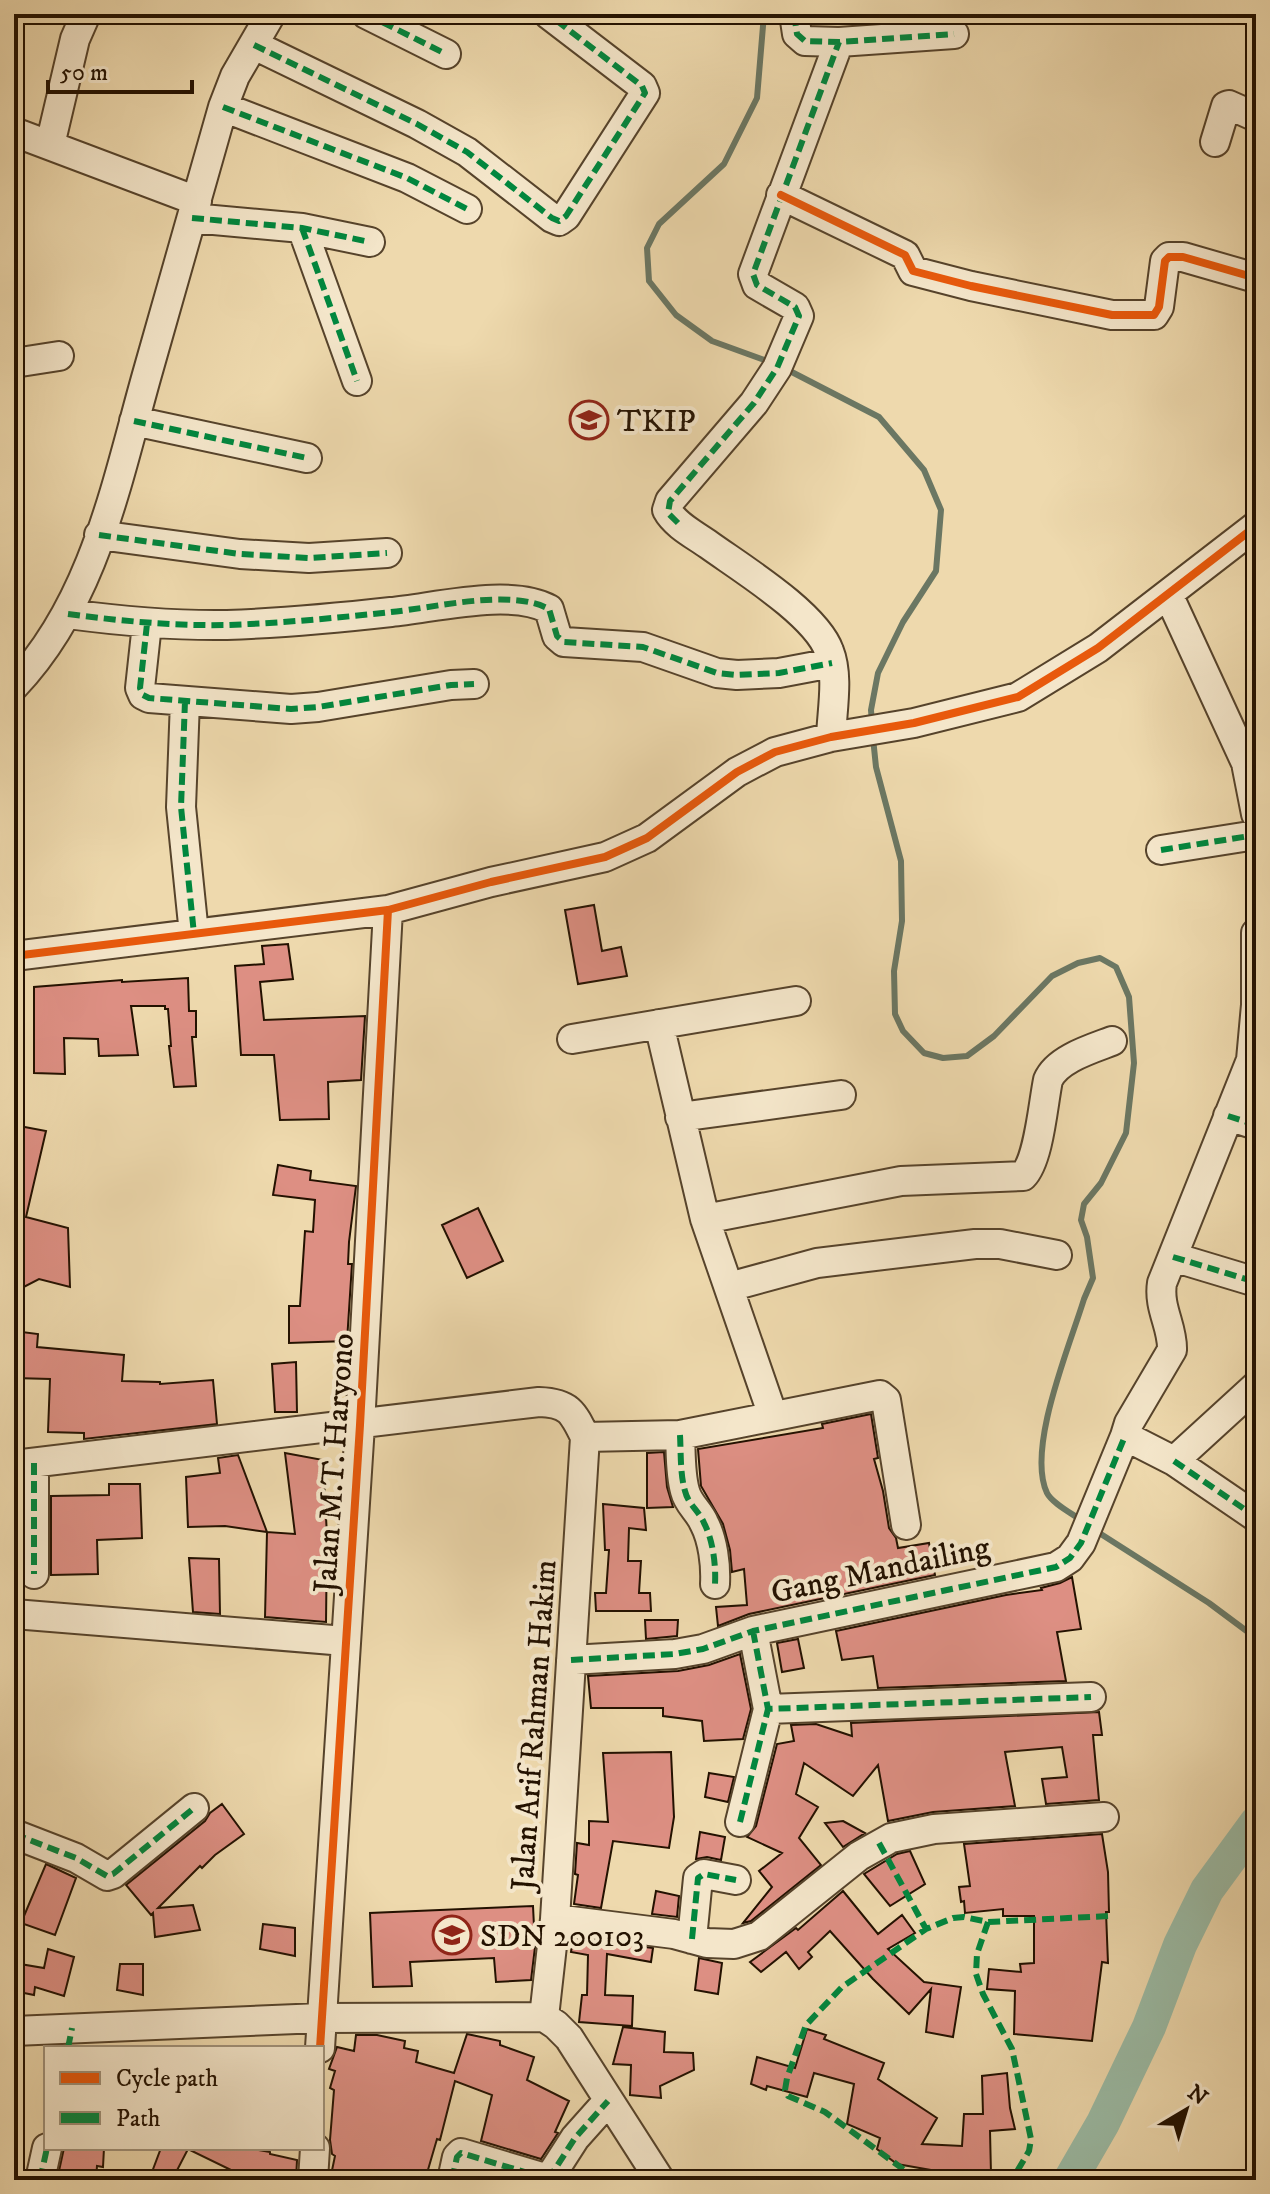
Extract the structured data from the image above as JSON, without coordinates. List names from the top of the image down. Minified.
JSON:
{"streets":{"street":["Jalan M.T. Haryono","Gang Mandailing","Jalan Arif Rahman Hakim"]},"crossings":[["Gang Mandailing","Jalan Arif Rahman Hakim"]],"places":{"school or university":["TKIP","SDN 200103"]},"legend":["Cycle path","Path"],"scale_bar":"50 m","north":"top right"}
